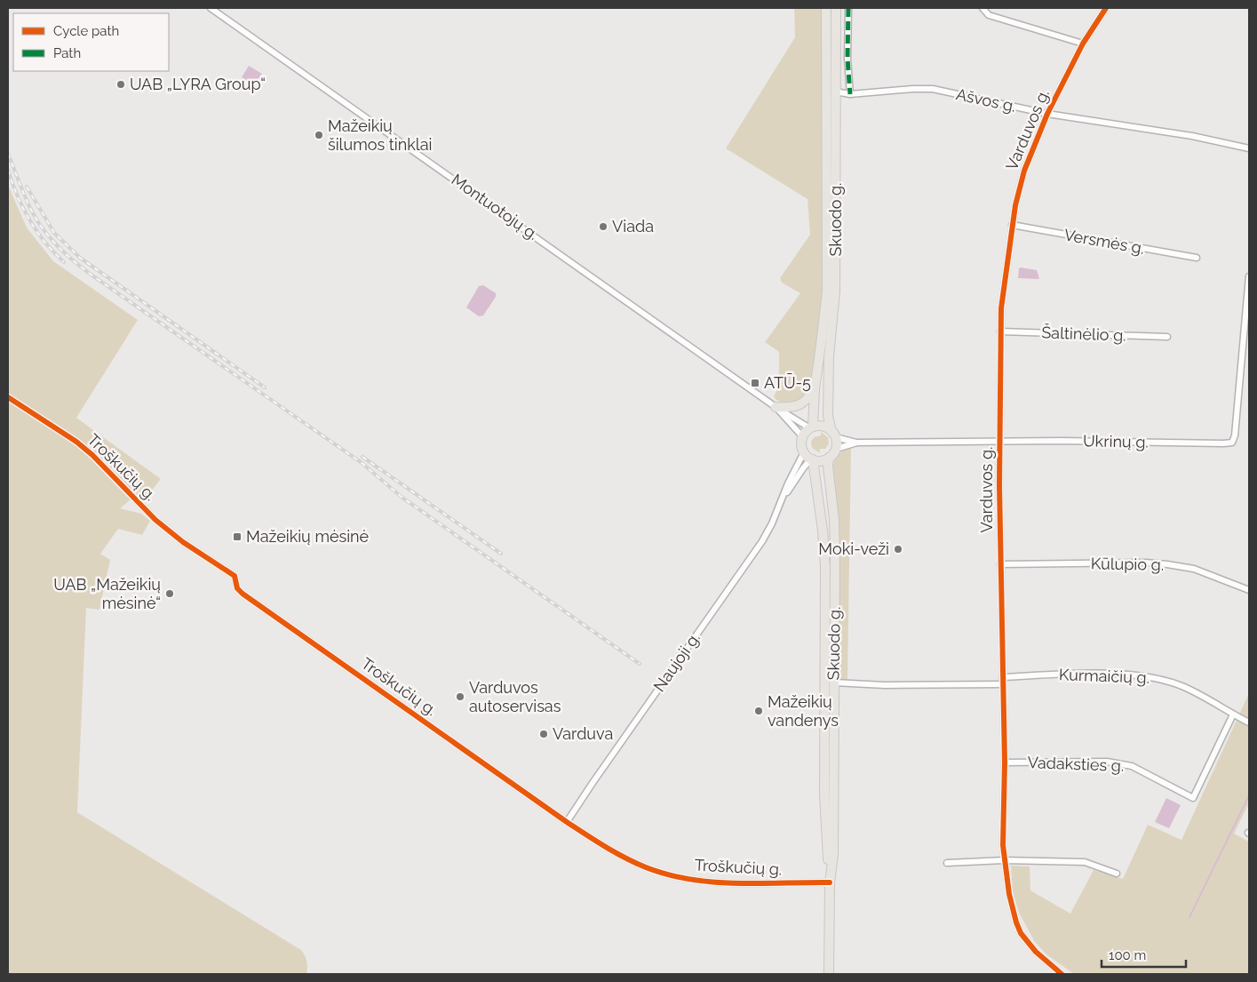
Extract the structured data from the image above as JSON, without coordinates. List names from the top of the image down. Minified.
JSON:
{"streets":{"main road":["Skuodo g."],"street":["Ašvos g.","Varduvos g.","Montuotojų g.","Versmės g.","Šaltinėlio g.","Ukrinų g.","Troškučių g.","Kūlupio g.","Naujoji g.","Kurmaičių g.","Vadaksties g."]},"crossings":[["Ašvos g.","Varduvos g."],["Ašvos g.","Skuodo g."],["Varduvos g.","Versmės g."],["Varduvos g.","Šaltinėlio g."],["Varduvos g.","Ukrinų g."],["Varduvos g.","Kūlupio g."],["Varduvos g.","Kurmaičių g."],["Varduvos g.","Vadaksties g."],["Montuotojų g.","Skuodo g."],["Montuotojų g.","Naujoji g."],["Skuodo g.","Troškučių g."],["Skuodo g.","Naujoji g."],["Troškučių g.","Naujoji g."],["Kurmaičių g.","Vadaksties g."]],"places":{"other":["UAB „LYRA Group“","Mažeikių šilumos tinklai","Viada","Moki-veži","UAB „Mažeikių mėsinė“","Varduvos autoservisas","Mažeikių vandenys","Varduva"],"transit":["ATŪ-5","Mažeikių mėsinė"]},"legend":["Cycle path","Path"],"scale_bar":"100 m"}
